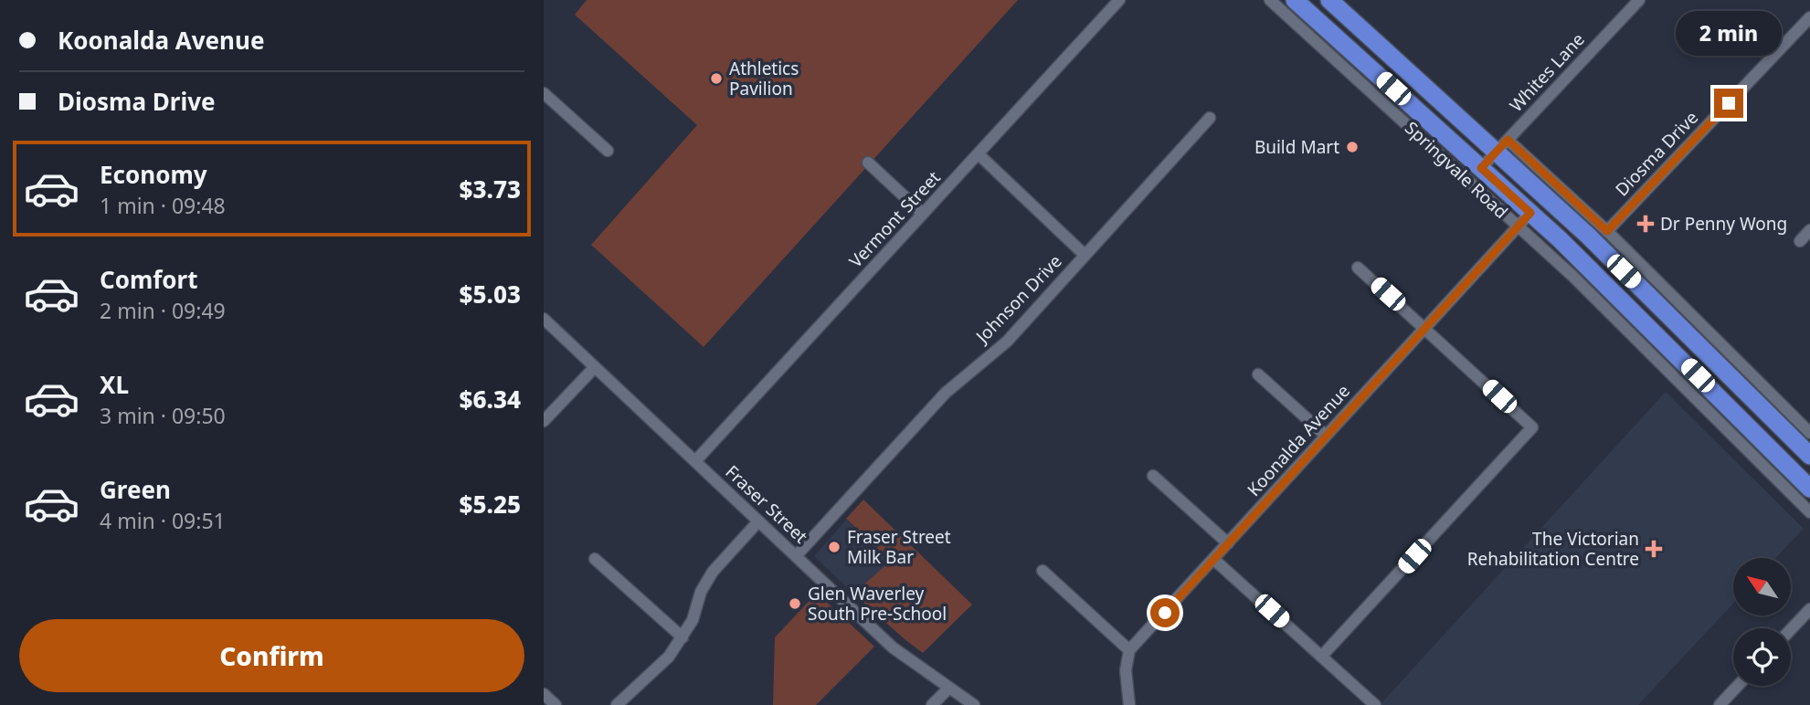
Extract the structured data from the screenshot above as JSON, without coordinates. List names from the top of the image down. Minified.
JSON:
{"streets":{"highway":["Springvale Road"],"street":["Whites Lane","Diosma Drive","Vermont Street","Johnson Drive","Koonalda Avenue","Fraser Street"]},"crossings":[["Whites Lane","Springvale Road"],["Springvale Road","Koonalda Avenue"],["Vermont Street","Fraser Street"],["Johnson Drive","Fraser Street"]],"places":{"other":["Athletics Pavilion","Build Mart","Fraser Street Milk Bar","Glen Waverley South Pre-School"],"health":["Dr Penny Wong","The Victorian Rehabilitation Centre"]},"north":"top left","page":{"banner":["Koonalda Avenue","Diosma Drive"],"bubble":"2 min","list":[{"name":"Economy","note":"1 min · 09:48","value":"$3.73"},{"name":"Comfort","note":"2 min · 09:49","value":"$5.03"},{"name":"XL","note":"3 min · 09:50","value":"$6.34"},{"name":"Green","note":"4 min · 09:51","value":"$5.25"}],"buttons":"Confirm"}}
